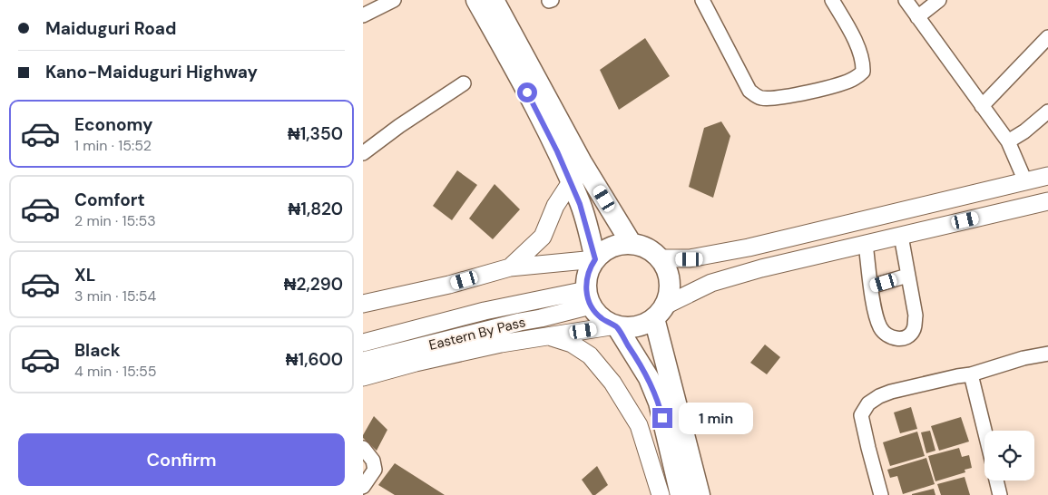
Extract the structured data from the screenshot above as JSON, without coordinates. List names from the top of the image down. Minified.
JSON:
{"streets":{"main road":["Eastern By Pass"]},"page":{"banner":["Maiduguri Road","Kano-Maiduguri Highway"],"list":[{"name":"Economy","note":"1 min · 15:52","value":"₦1,350"},{"name":"Comfort","note":"2 min · 15:53","value":"₦1,820"},{"name":"XL","note":"3 min · 15:54","value":"₦2,290"},{"name":"Black","note":"4 min · 15:55","value":"₦1,600"}],"bubble":"1 min","buttons":"Confirm"}}
